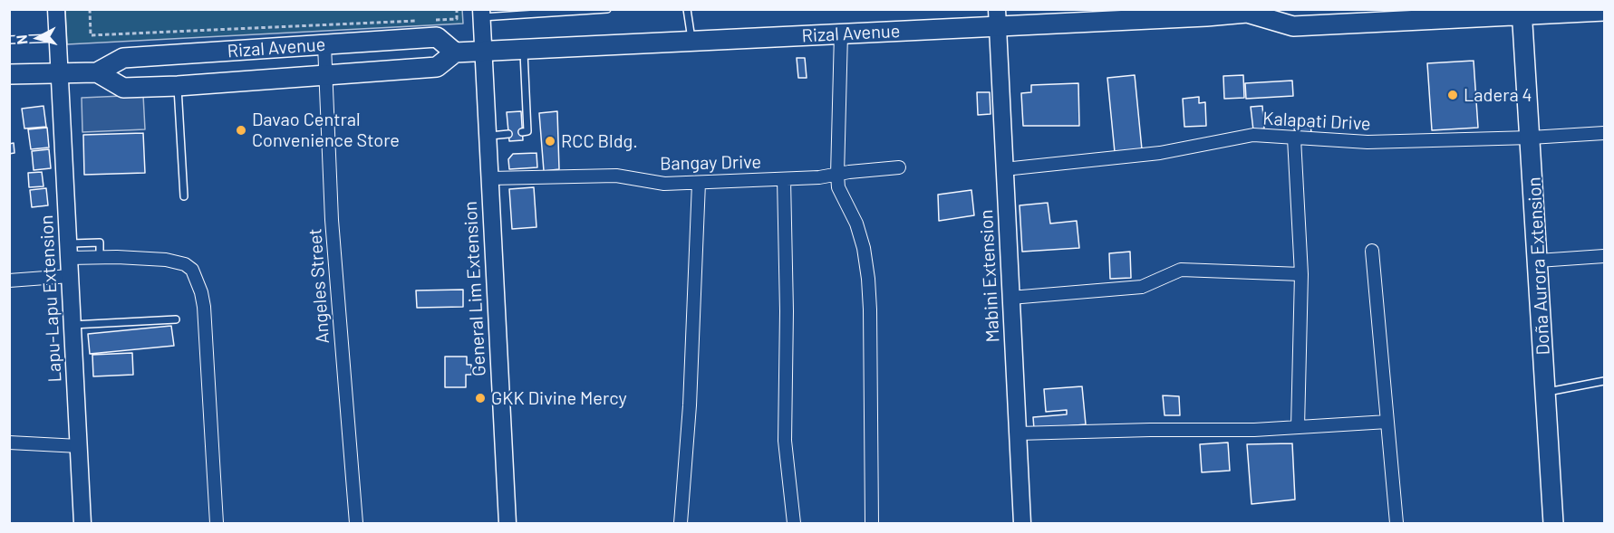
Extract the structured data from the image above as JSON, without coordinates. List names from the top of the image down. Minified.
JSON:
{"streets":{"main road":["Rizal Avenue","Doña Aurora Extension"],"street":["Kalapati Drive","Bangay Drive","Mabini Extension","Angeles Street","General Lim Extension","Lapu-Lapu Extension"]},"crossings":[["Rizal Avenue","Doña Aurora Extension"],["Rizal Avenue","Mabini Extension"],["Rizal Avenue","Angeles Street"],["Rizal Avenue","General Lim Extension"],["Rizal Avenue","Lapu-Lapu Extension"],["Kalapati Drive","Doña Aurora Extension"],["Kalapati Drive","Mabini Extension"],["Bangay Drive","General Lim Extension"]],"places":["Ladera 4","Davao Central Convenience Store","RCC Bldg.","GKK Divine Mercy"],"north":"left"}
